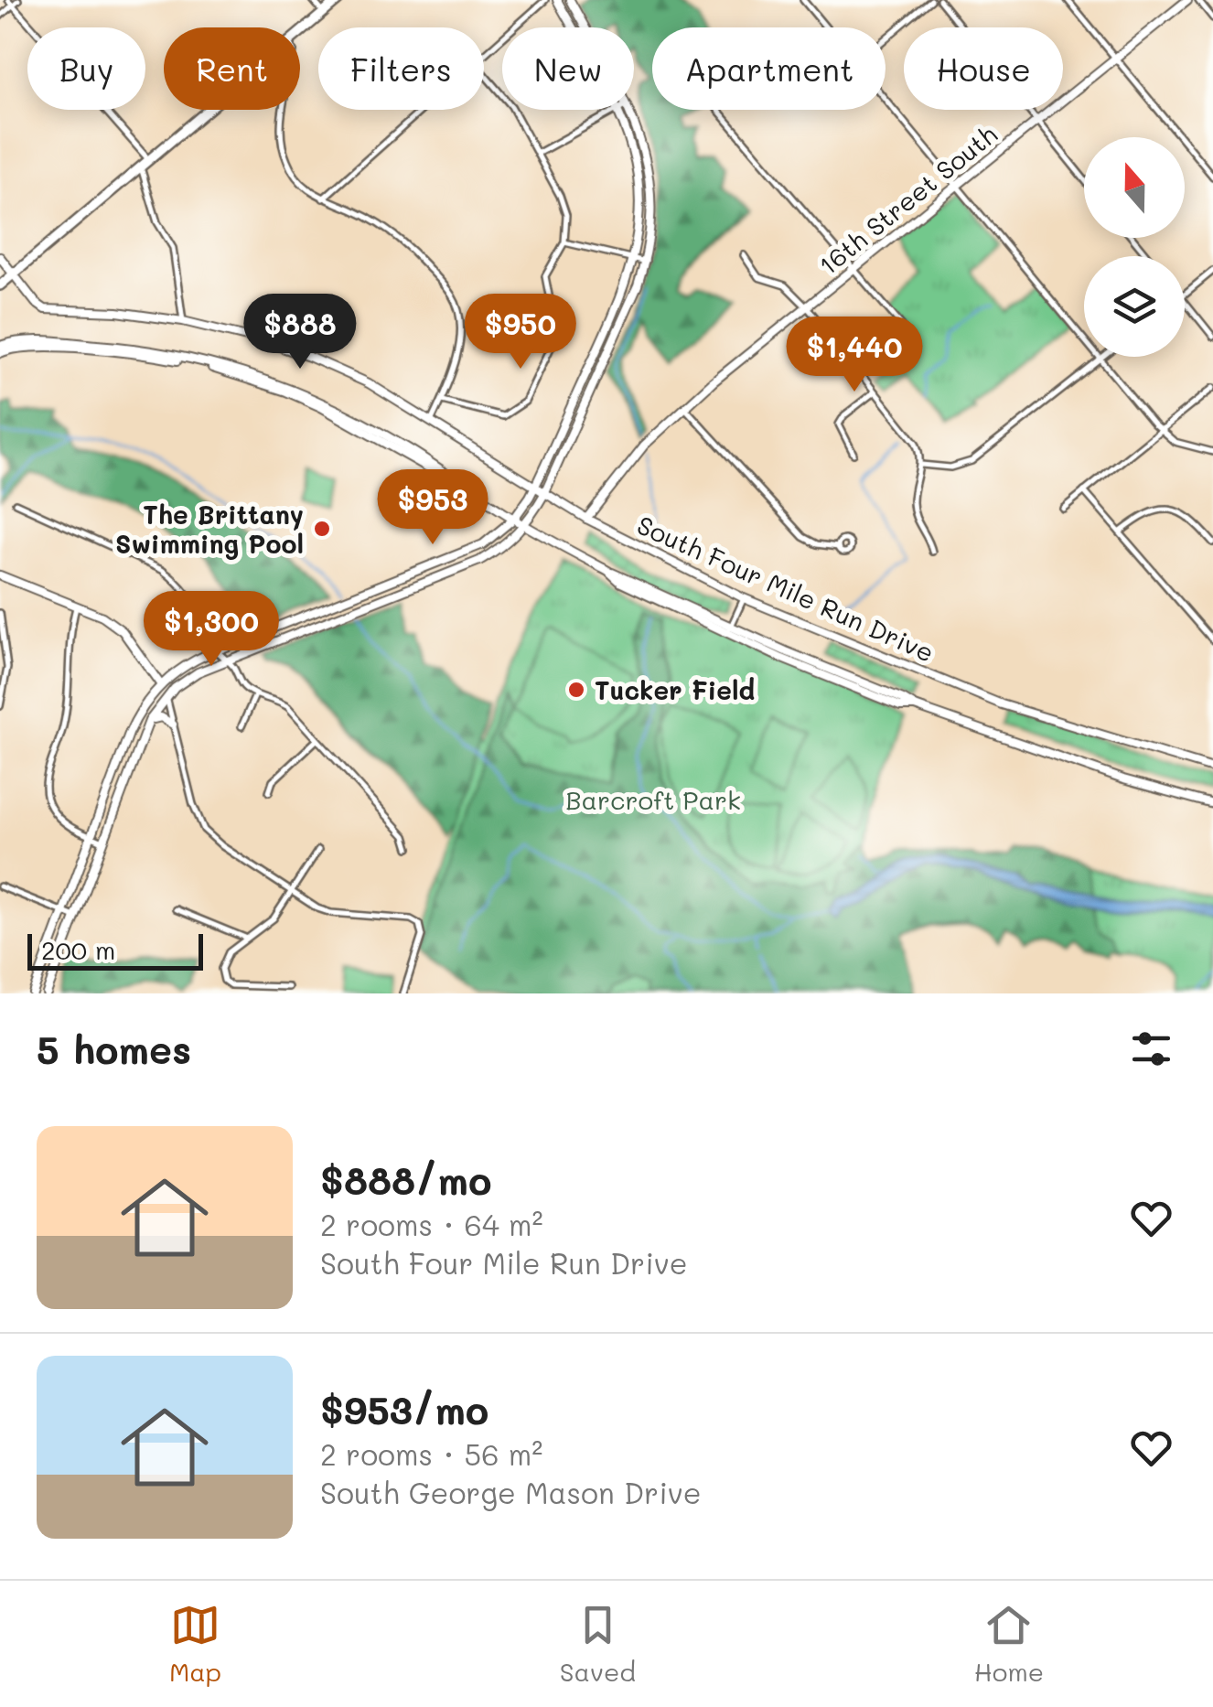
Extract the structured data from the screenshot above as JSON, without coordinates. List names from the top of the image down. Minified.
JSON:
{"streets":{"main road":["16th Street South","South Four Mile Run Drive"]},"crossings":[["16th Street South","South Four Mile Run Drive"]],"parks":["Barcroft Park"],"places":["The Brittany Swimming Pool","Tucker Field"],"scale_bar":"200 m","north":"top","page":{"chip":["Buy","Rent","Filters","New","Apartment","House"],"price":["$888","$950","$1,440","$953","$1,300"],"scale":"200 m","heading":"5 homes","list":[{"name":"$888/mo","note":"2 rooms · 64 m² · South Four Mile Run Drive"},{"name":"$953/mo","note":"2 rooms · 56 m² · South George Mason Drive"}],"tabs":["Map","Saved","Home"]}}
